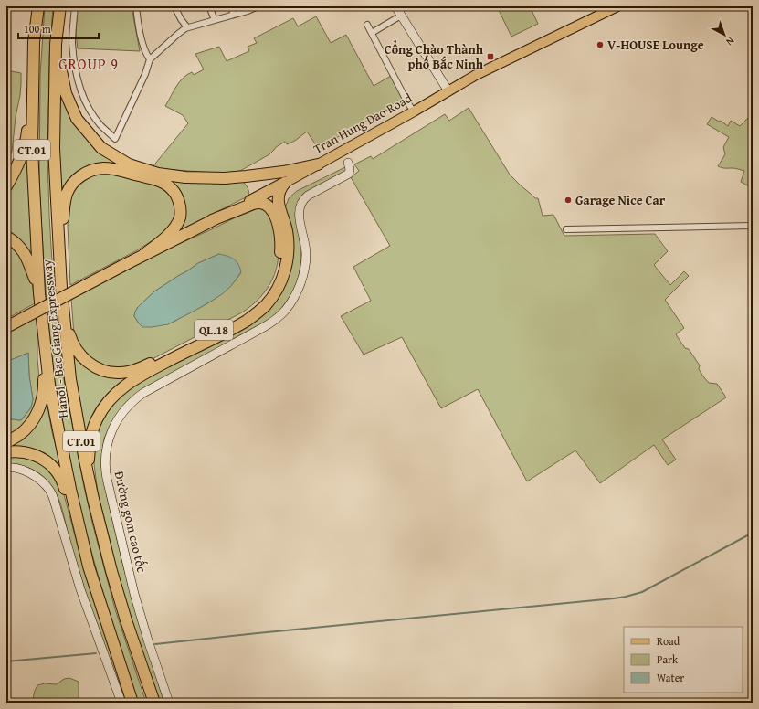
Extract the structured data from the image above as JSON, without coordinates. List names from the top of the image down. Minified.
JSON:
{"streets":{"highway":["Tran Hung Dao Road","CT.01","QL.18","Hanoi - Bac Giang Expressway"],"main road":["Đường gom cao tốc"]},"crossings":[["Tran Hung Dao Road","QL.18"],["QL.18","Hanoi - Bac Giang Expressway"]],"districts":["GROUP 9"],"places":{"other":["V-HOUSE Lounge","Garage Nice Car"],"transit":["Cổng Chào Thành phố Bắc Ninh"]},"legend":["Road","Park","Water"],"scale_bar":"100 m","north":"bottom right"}
